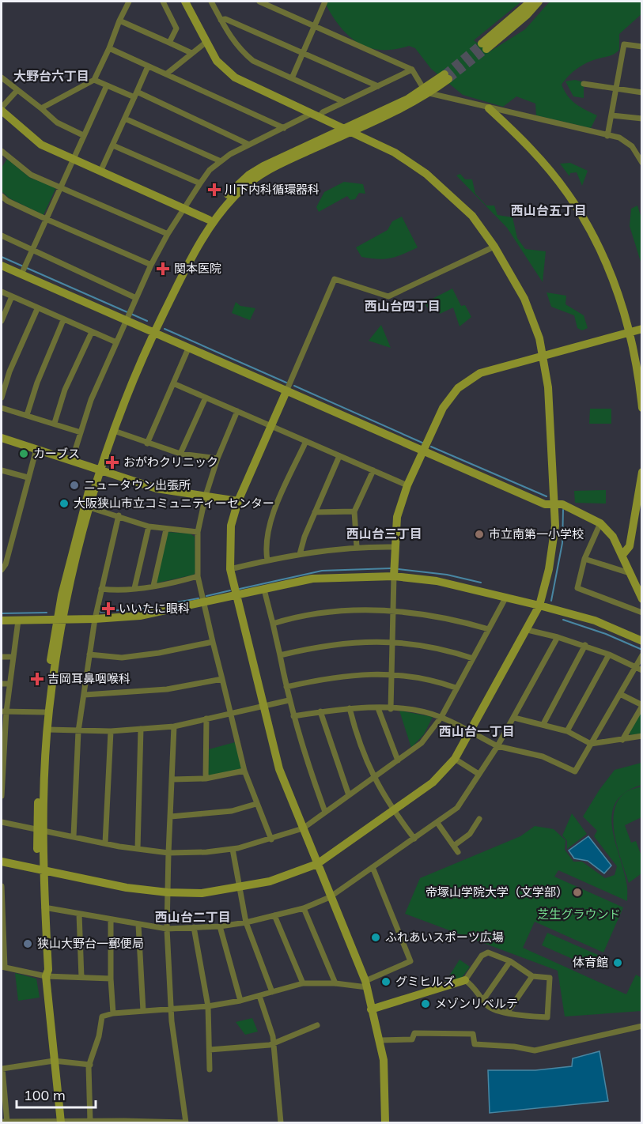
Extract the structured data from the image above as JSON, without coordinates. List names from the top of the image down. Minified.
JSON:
{"districts":["大野台六丁目","西山台五丁目","西山台四丁目","西山台三丁目","西山台一丁目","西山台二丁目"],"parks":["芝生グラウンド"],"places":{"health":["川下内科循環器科","関本医院","おがわクリニック","いいたに眼科","吉岡耳鼻咽喉科"],"other":["カーブス","ニュータウン出張所","大阪狭山市立コミュニティーセンター","市立南第一小学校","帝塚山学院大学（文学部）","ふれあいスポーツ広場","狭山大野台一郵便局","体育館","グミヒルズ","メゾンリベルテ"]},"scale_bar":"100 m"}
